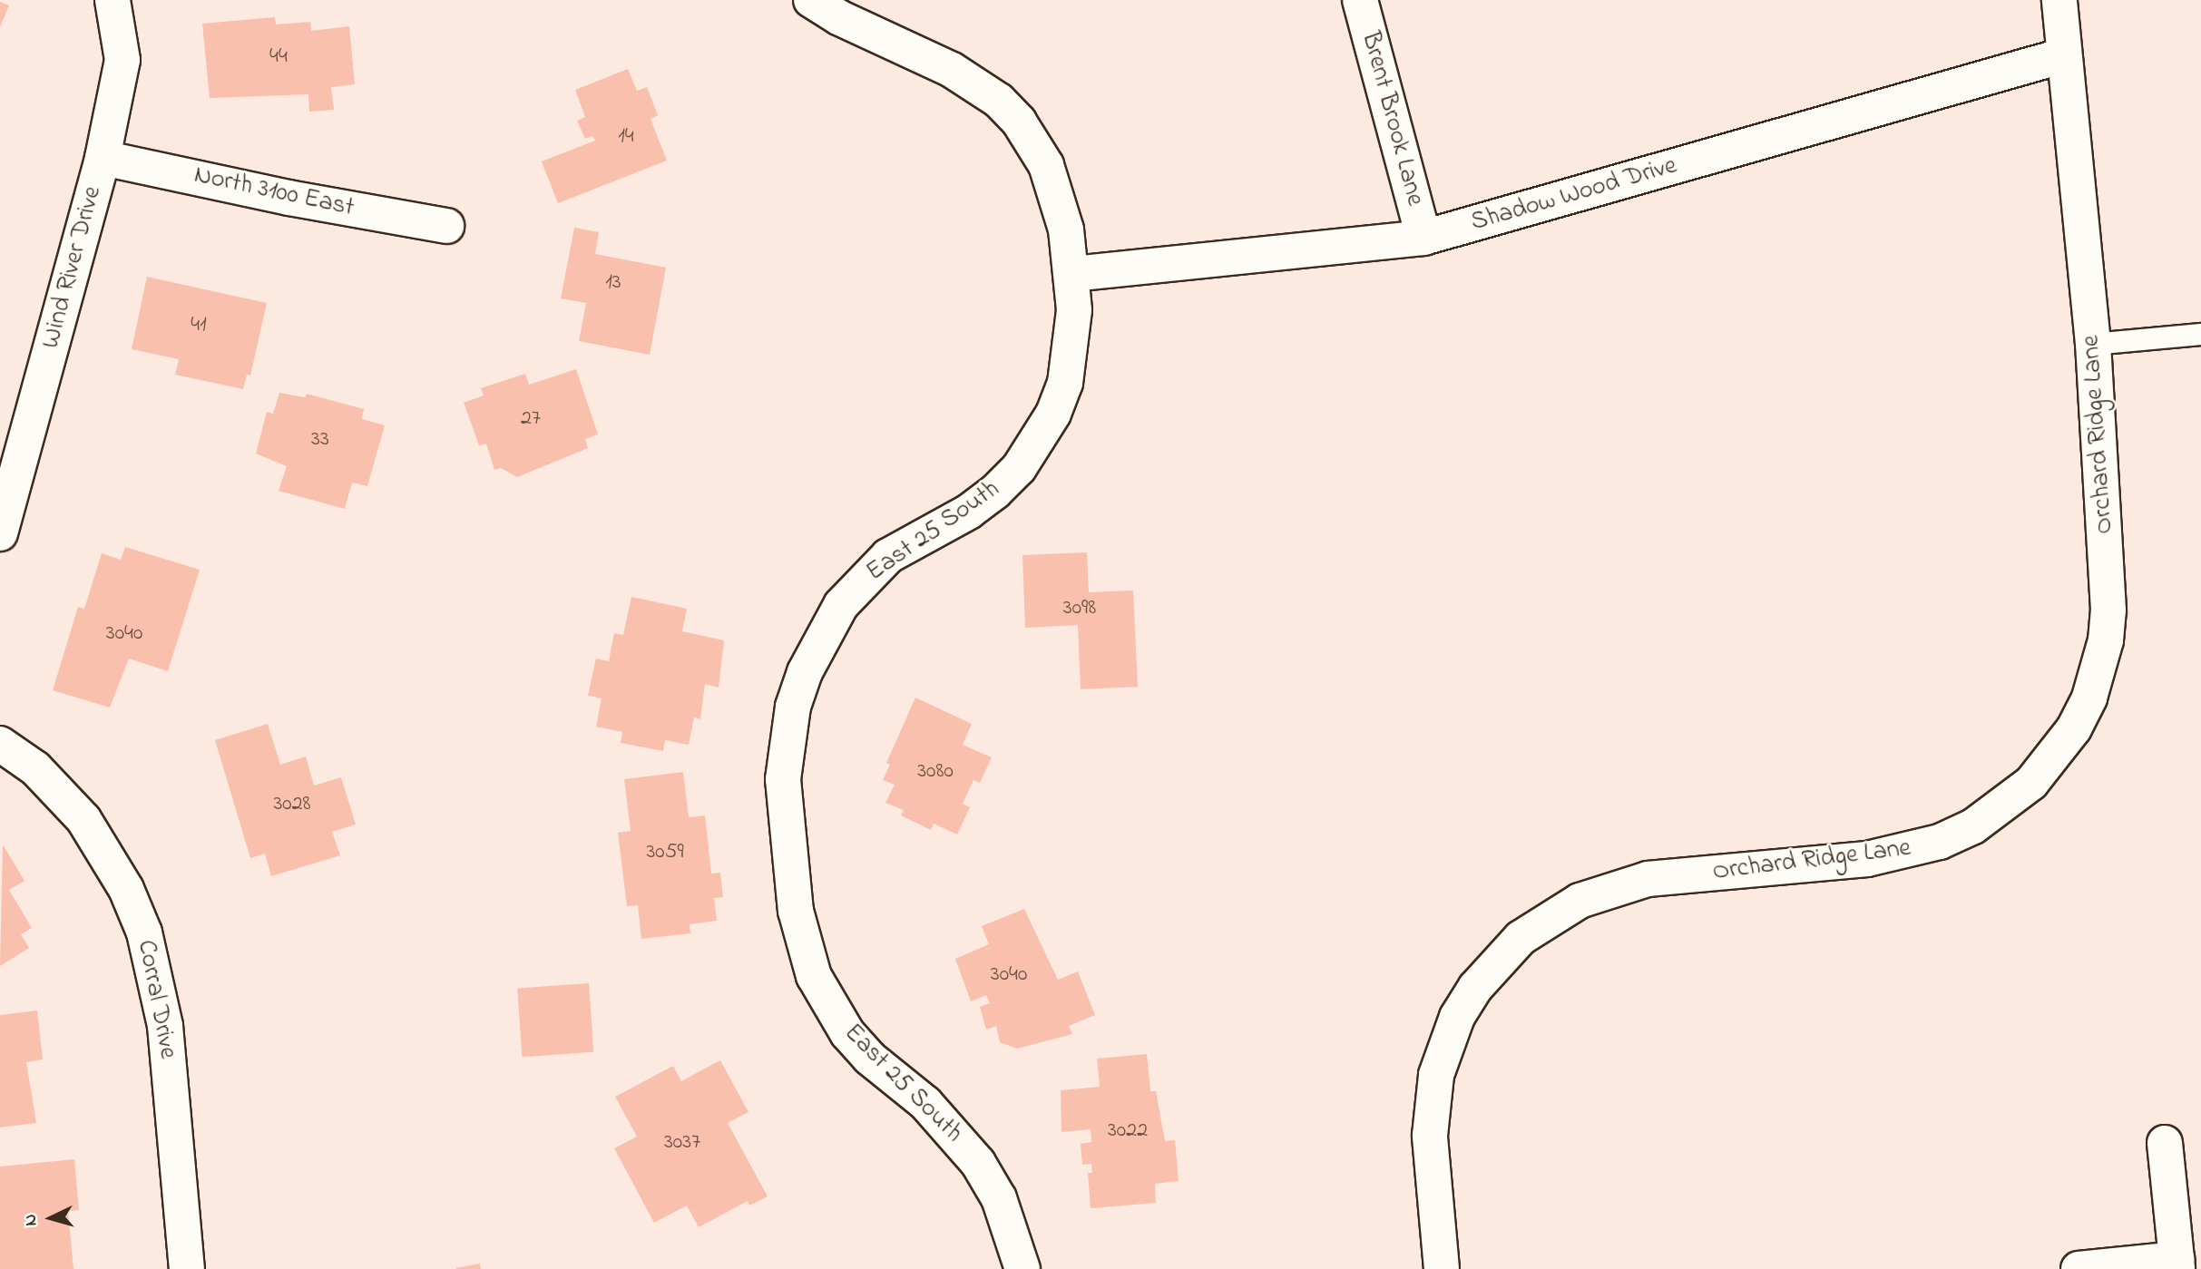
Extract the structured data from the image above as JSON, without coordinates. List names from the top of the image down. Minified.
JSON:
{"streets":{"street":["Brent Brook Lane","North 3100 East","Shadow Wood Drive","Wind River Drive","Orchard Ridge Lane","East 25 South","Corral Drive"]},"crossings":[["Brent Brook Lane","Shadow Wood Drive"],["North 3100 East","Wind River Drive"],["Shadow Wood Drive","Orchard Ridge Lane"],["Shadow Wood Drive","East 25 South"]],"house_numbers":["44","14","13","41","27","33","3098","3040","3080","3028","3059","3040","3022","3037"],"north":"left"}
